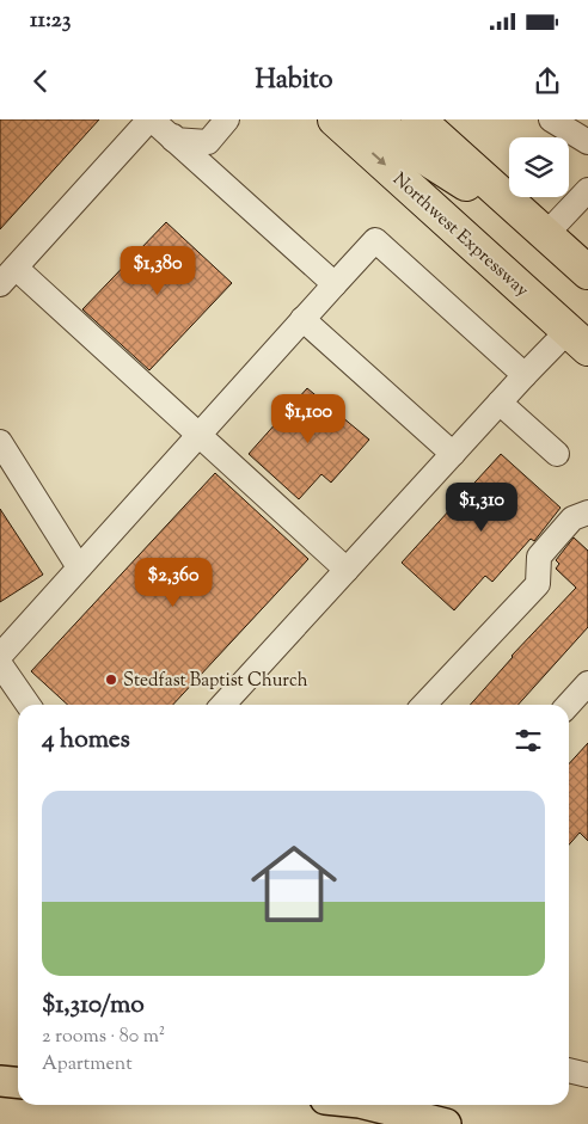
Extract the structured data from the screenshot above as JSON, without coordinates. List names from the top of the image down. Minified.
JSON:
{"streets":{"highway":["Northwest Expressway"]},"places":["Stedfast Baptist Church"],"page":{"status":"11:23","header":"Habito","price":["$1,380","$1,100","$1,310","$2,360"],"heading":"4 homes","list":[{"name":"$1,310/mo","note":"2 rooms · 80 m² · Apartment"}]}}
